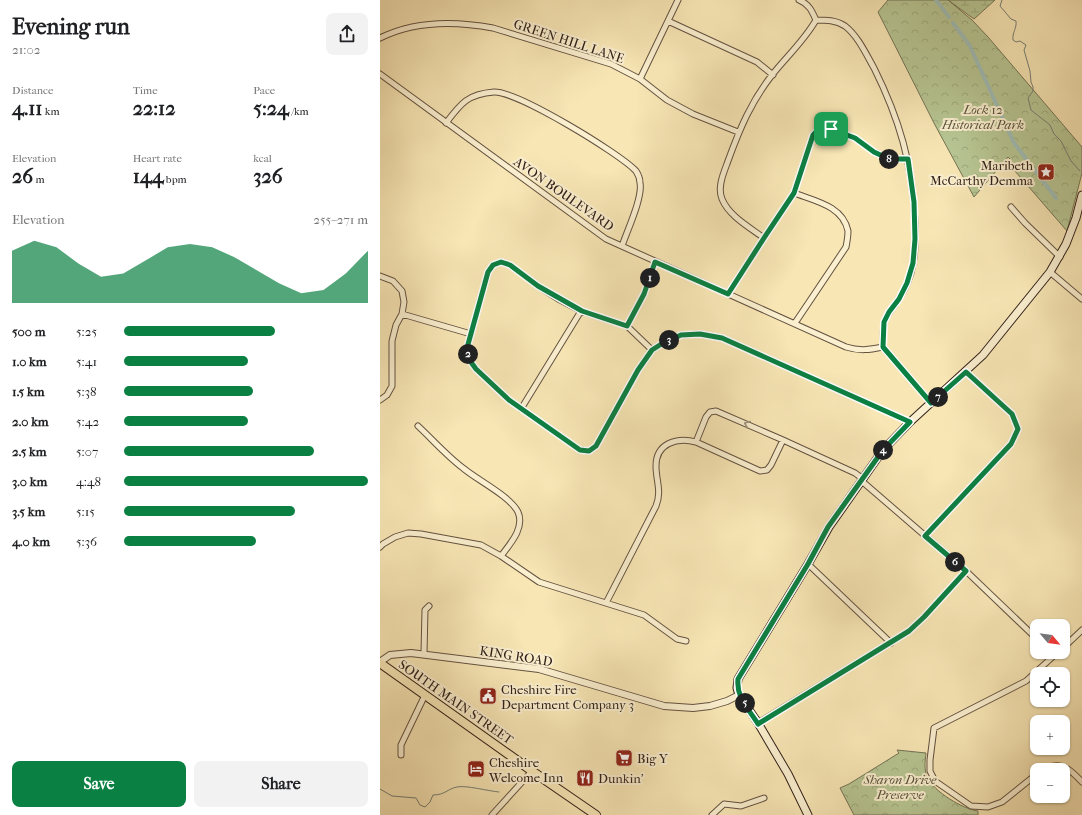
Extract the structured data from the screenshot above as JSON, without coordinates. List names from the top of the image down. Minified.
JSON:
{"streets":{"highway":["SOUTH MAIN STREET"],"street":["GREEN HILL LANE","AVON BOULEVARD","KING ROAD"]},"crossings":[["KING ROAD","SOUTH MAIN STREET"]],"parks":["Lock 12 Historical Park","Sharon Drive Preserve"],"places":{"place":["Maribeth McCarthy Demma"],"public building":["Cheshire Fire Department Company 3"],"supermarket":["Big Y"],"hotel":["Cheshire Welcome Inn"],"restaurant":["Dunkin'"]},"north":"bottom right","page":{"heading":["Evening run","21:02"],"stats":[["Distance","4.11 km"],["Time","22:12"],["Pace","5:24 /km"],["Elevation","26 m"],["Heart rate","144 bpm"],["kcal","326"]],"pins":["8","1","3","2","7","4","6","5"],"chart":["Elevation","255–271 m"],"list":[{"name":"500 m","note":"5:25"},{"name":"1.0 km","note":"5:41"},{"name":"1.5 km","note":"5:38"},{"name":"2.0 km","note":"5:42"},{"name":"2.5 km","note":"5:07"},{"name":"3.0 km","note":"4:48"},{"name":"3.5 km","note":"5:15"},{"name":"4.0 km","note":"5:36"}],"map_buttons":["+","−"],"buttons":["Save","Share"]}}
